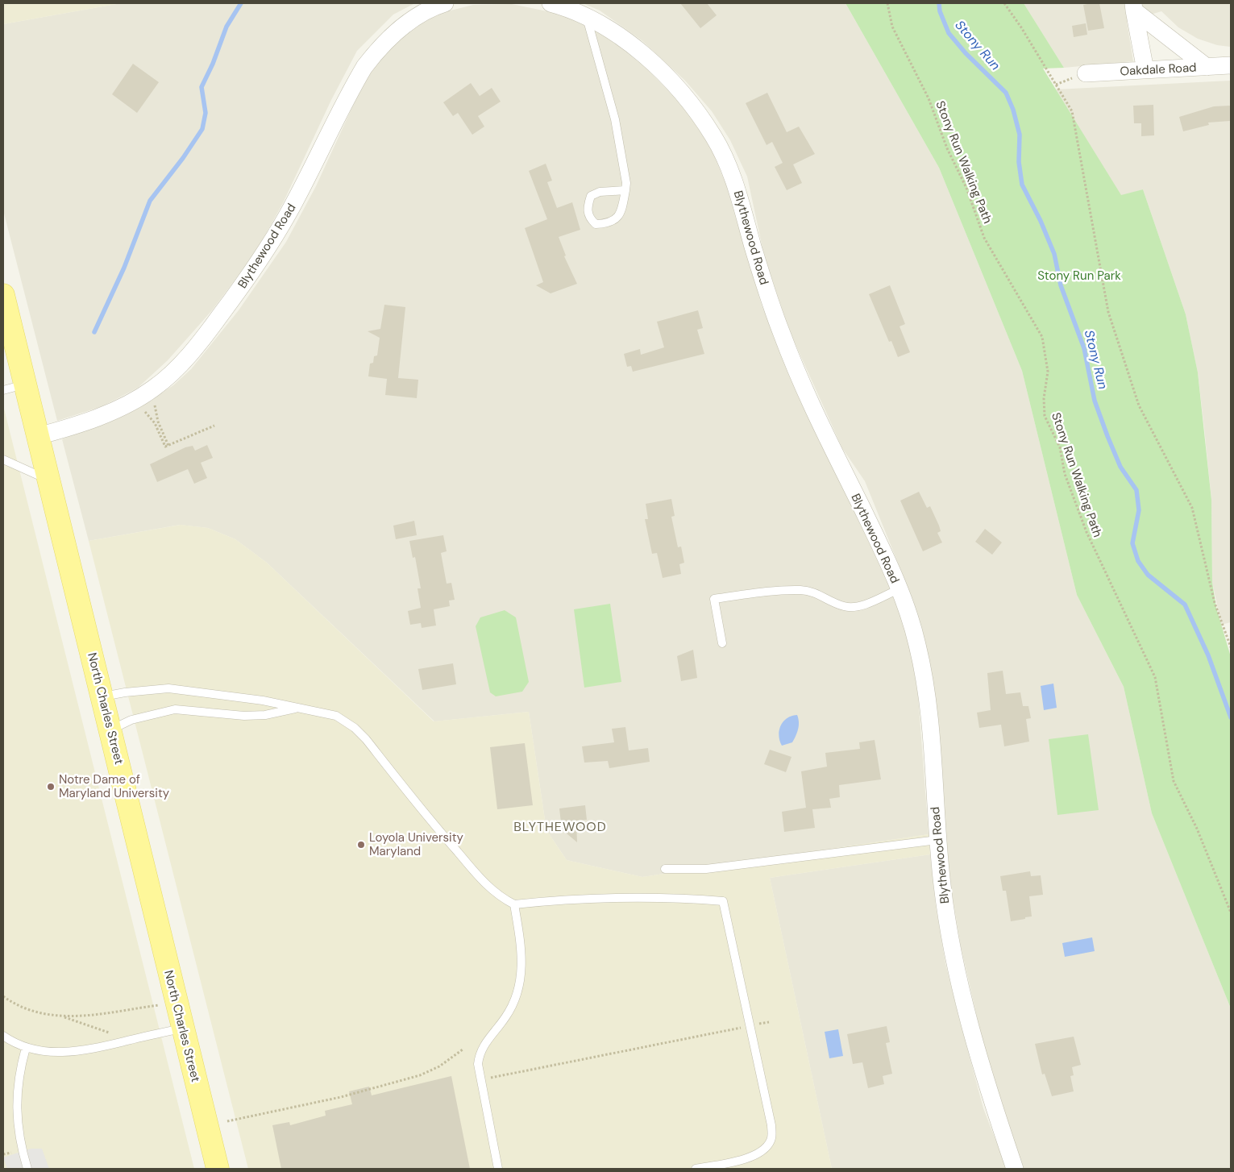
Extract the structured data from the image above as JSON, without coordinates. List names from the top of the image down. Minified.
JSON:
{"streets":{"main road":["North Charles Street"],"street":["Oakdale Road","Blythewood Road"],"path":["Stony Run Walking Path"]},"crossings":[["Blythewood Road","North Charles Street"]],"districts":["BLYTHEWOOD"],"water":["Stony Run"],"parks":["Stony Run Park"],"places":["Notre Dame of Maryland University","Loyola University Maryland"]}
